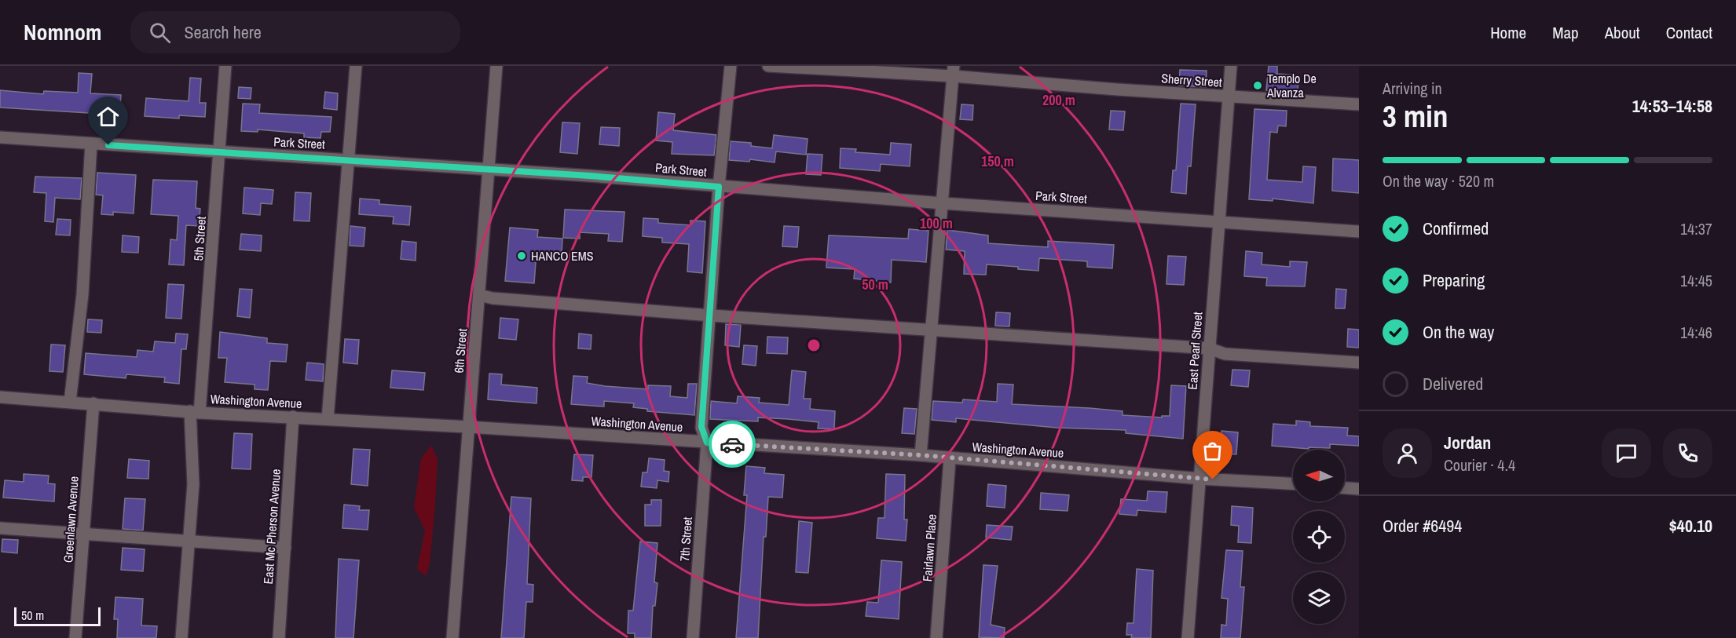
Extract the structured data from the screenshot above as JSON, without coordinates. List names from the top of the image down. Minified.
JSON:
{"streets":{"street":["Sherry Street","Park Street","5th Street","6th Street","East Pearl Street","Washington Avenue","Greenlawn Avenue","East Mc Pherson Avenue","7th Street","Fairlawn Place"]},"crossings":[["Sherry Street","East Pearl Street"],["Park Street","5th Street"],["Park Street","6th Street"],["Park Street","East Pearl Street"],["Park Street","7th Street"],["5th Street","Washington Avenue"],["6th Street","Washington Avenue"],["East Pearl Street","Washington Avenue"],["Washington Avenue","Greenlawn Avenue"],["Washington Avenue","East Mc Pherson Avenue"],["Washington Avenue","7th Street"],["Washington Avenue","Fairlawn Place"]],"places":["Templo De Alvanza","HANCO EMS"],"scale_bar":"50 m","north":"left","page":{"header":"Nomnom","search":"Search here","nav":["Home","Map","About","Contact"],"heading":["3 min","Arriving in","14:53–14:58"],"panel":["Jordan","Courier · 4.4","Order #6494","$40.10"],"bar":"On the way · 520 m","list":[["Confirmed","14:37"],["Preparing","14:45"],["On the way","14:46"],"Delivered"],"scale":"50 m"},"rings":["200 m","150 m","100 m","50 m"]}
